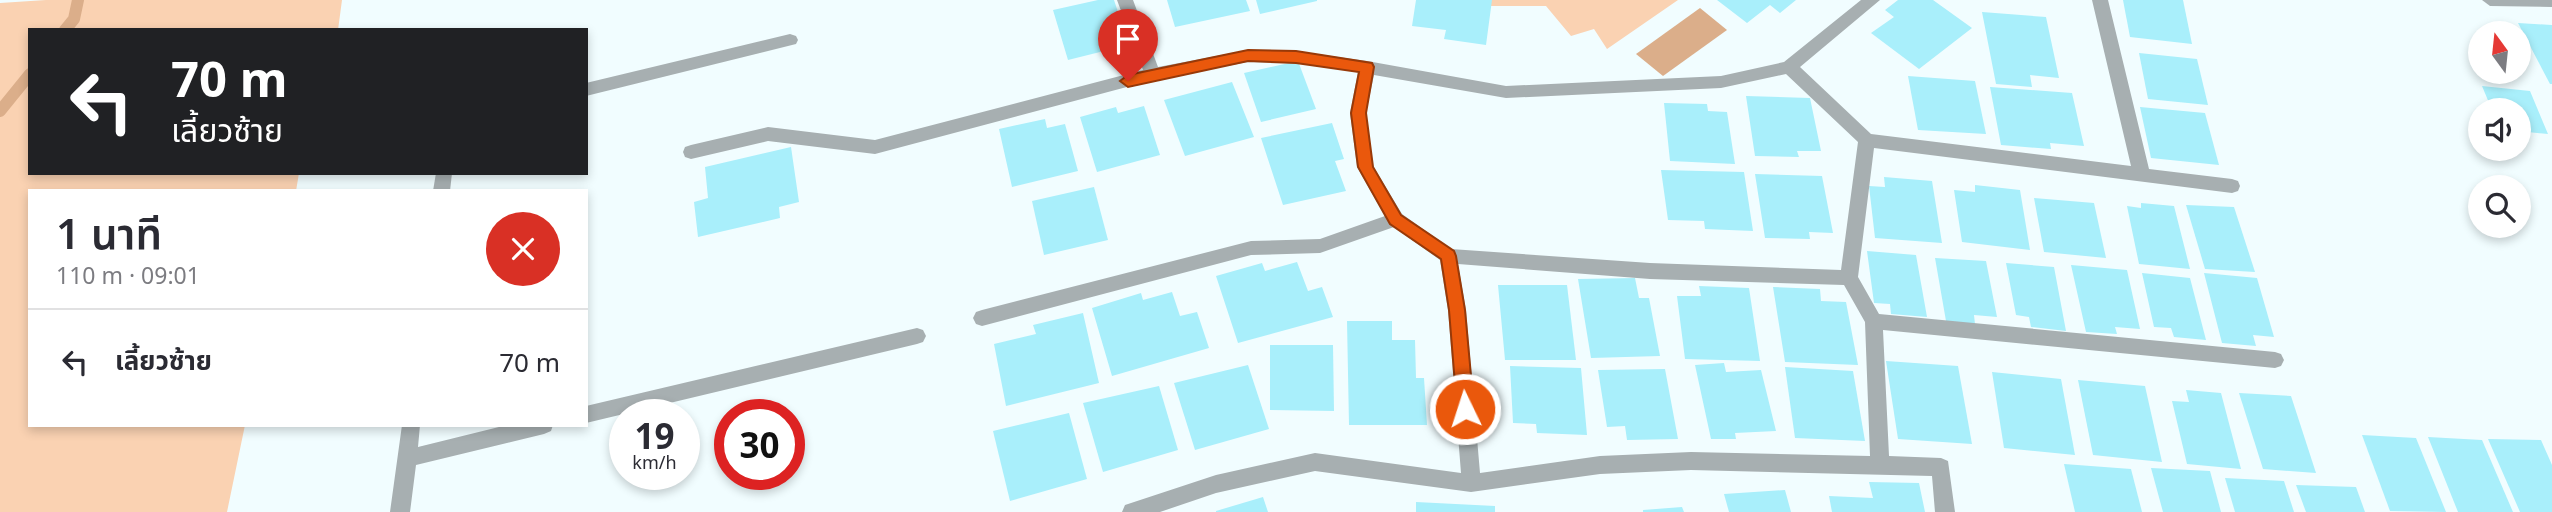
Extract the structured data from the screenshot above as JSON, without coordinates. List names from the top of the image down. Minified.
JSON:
{"north":"top","page":{"turn":["70 m","เลี้ยวซ้าย"],"heading":["1 นาที","110 m · 09:01"],"list":[{"name":"เลี้ยวซ้าย","value":"70 m"}],"speed":"19 km/h","limit":"30"}}
